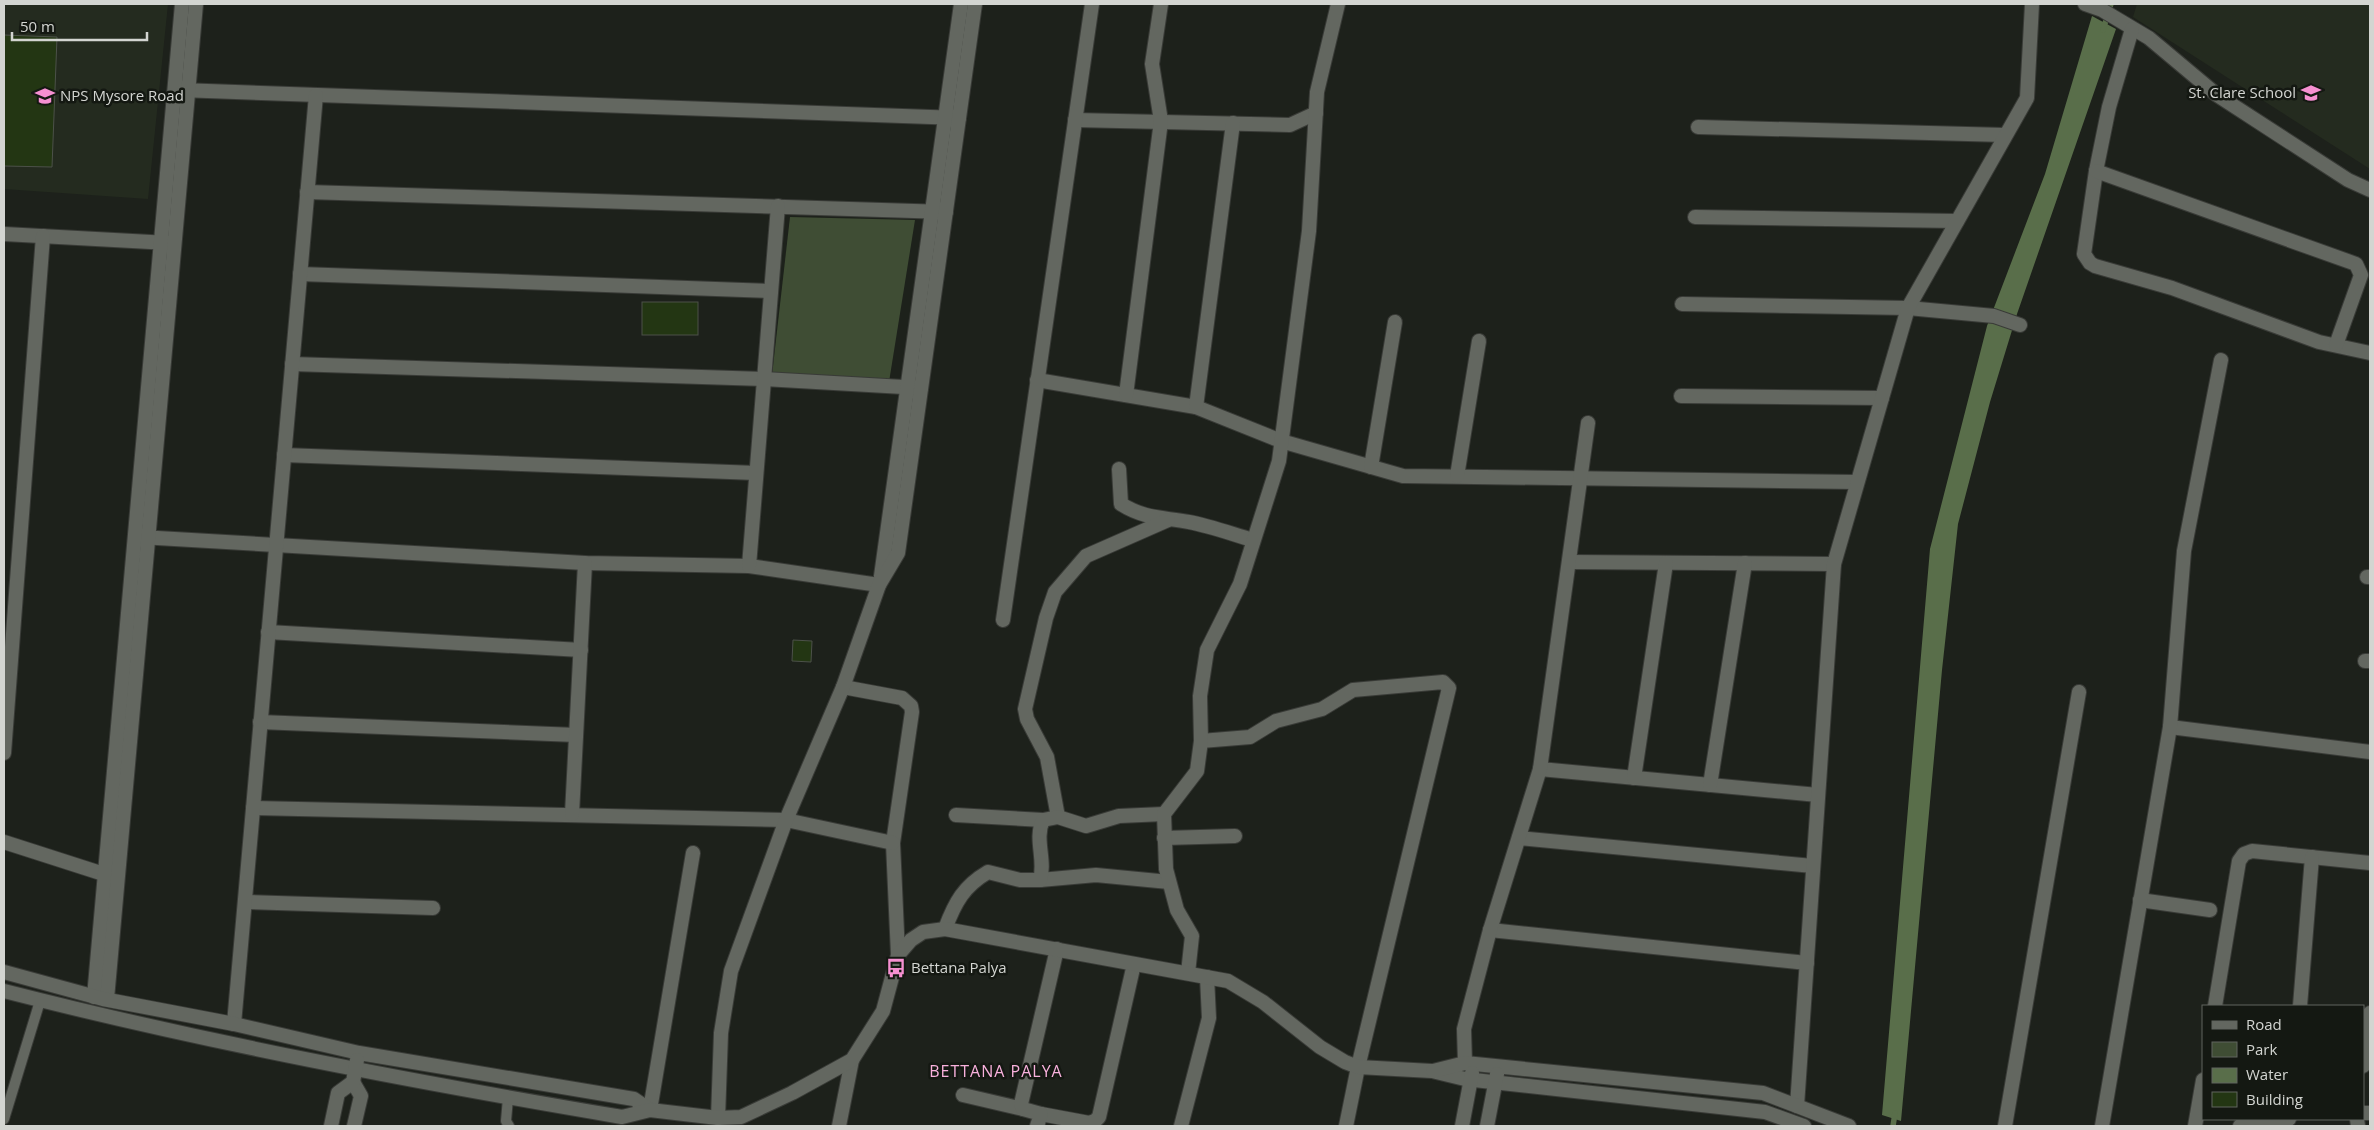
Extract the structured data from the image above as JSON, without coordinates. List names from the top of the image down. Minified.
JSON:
{"districts":["BETTANA PALYA"],"places":{"school or university":["St. Clare School","NPS Mysore Road"],"bus stop":["Bettana Palya"]},"legend":["Road","Park","Water","Building"],"scale_bar":"50 m"}
